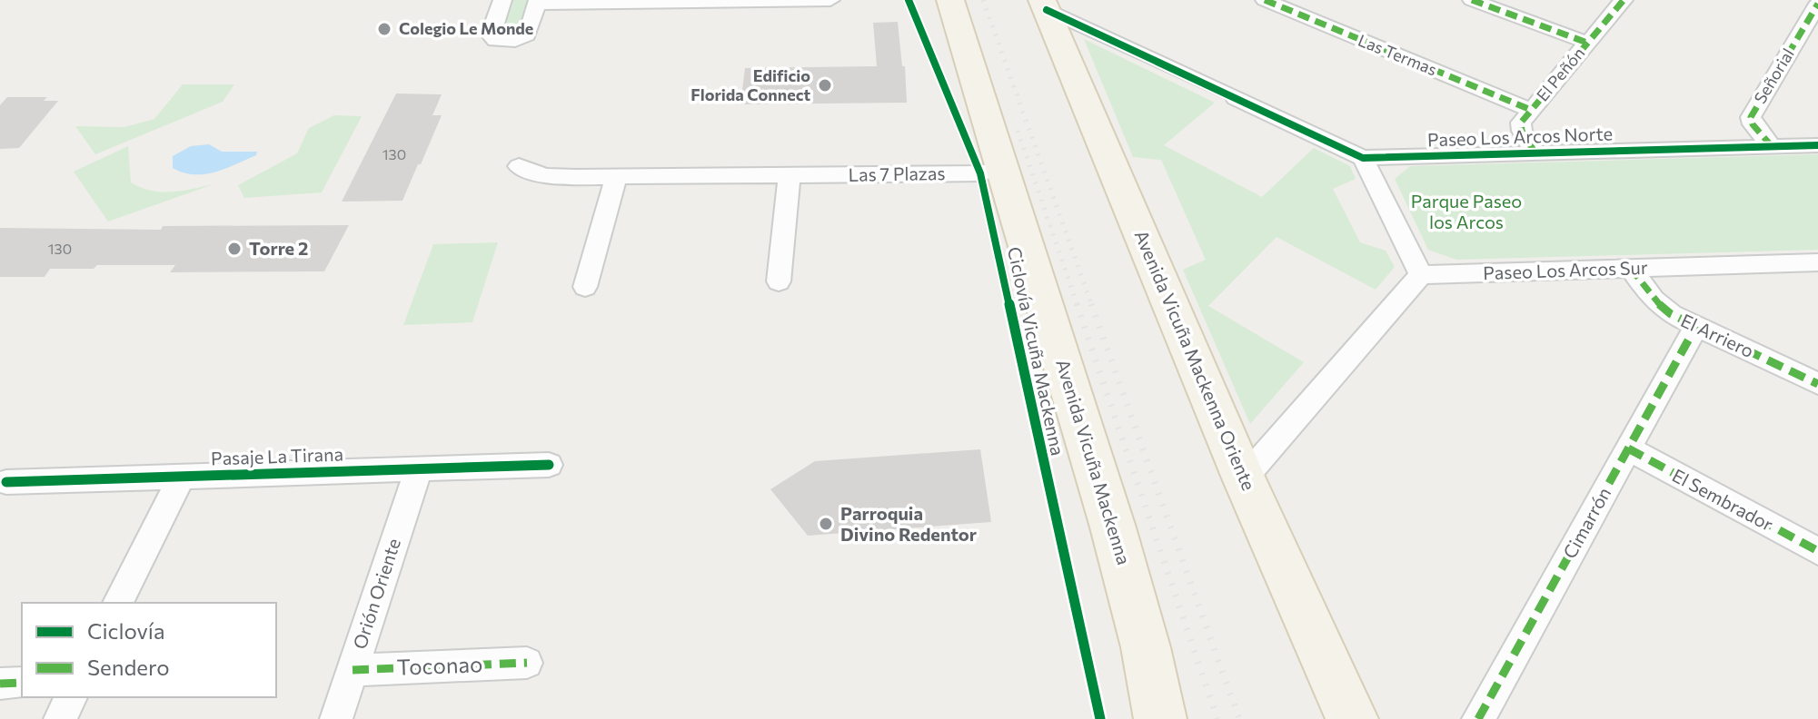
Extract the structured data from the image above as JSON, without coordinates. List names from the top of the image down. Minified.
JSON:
{"streets":{"main road":["Avenida Vicuña Mackenna Oriente","Avenida Vicuña Mackenna"],"street":["Las Termas","El Peñón","Señorial","Paseo Los Arcos Norte","Las 7 Plazas","Paseo Los Arcos Sur","El Arriero","Pasaje La Tirana","El Sembrador","Cimarrón","Orión Oriente","Toconao"],"cycle path":["Ciclovía Vicuña Mackenna"]},"crossings":[["Las Termas","El Peñón"],["El Peñón","Paseo Los Arcos Norte"],["Señorial","Paseo Los Arcos Norte"],["Paseo Los Arcos Norte","Avenida Vicuña Mackenna Oriente"],["Las 7 Plazas","Avenida Vicuña Mackenna"],["Paseo Los Arcos Sur","El Arriero"],["El Arriero","Cimarrón"],["Pasaje La Tirana","Orión Oriente"],["El Sembrador","Cimarrón"],["Orión Oriente","Toconao"]],"parks":["Parque Paseo los Arcos"],"places":["Colegio Le Monde","Edificio Florida Connect","Torre 2","Parroquia Divino Redentor"],"house_numbers":["130","130"],"legend":["Ciclovía","Sendero"]}
